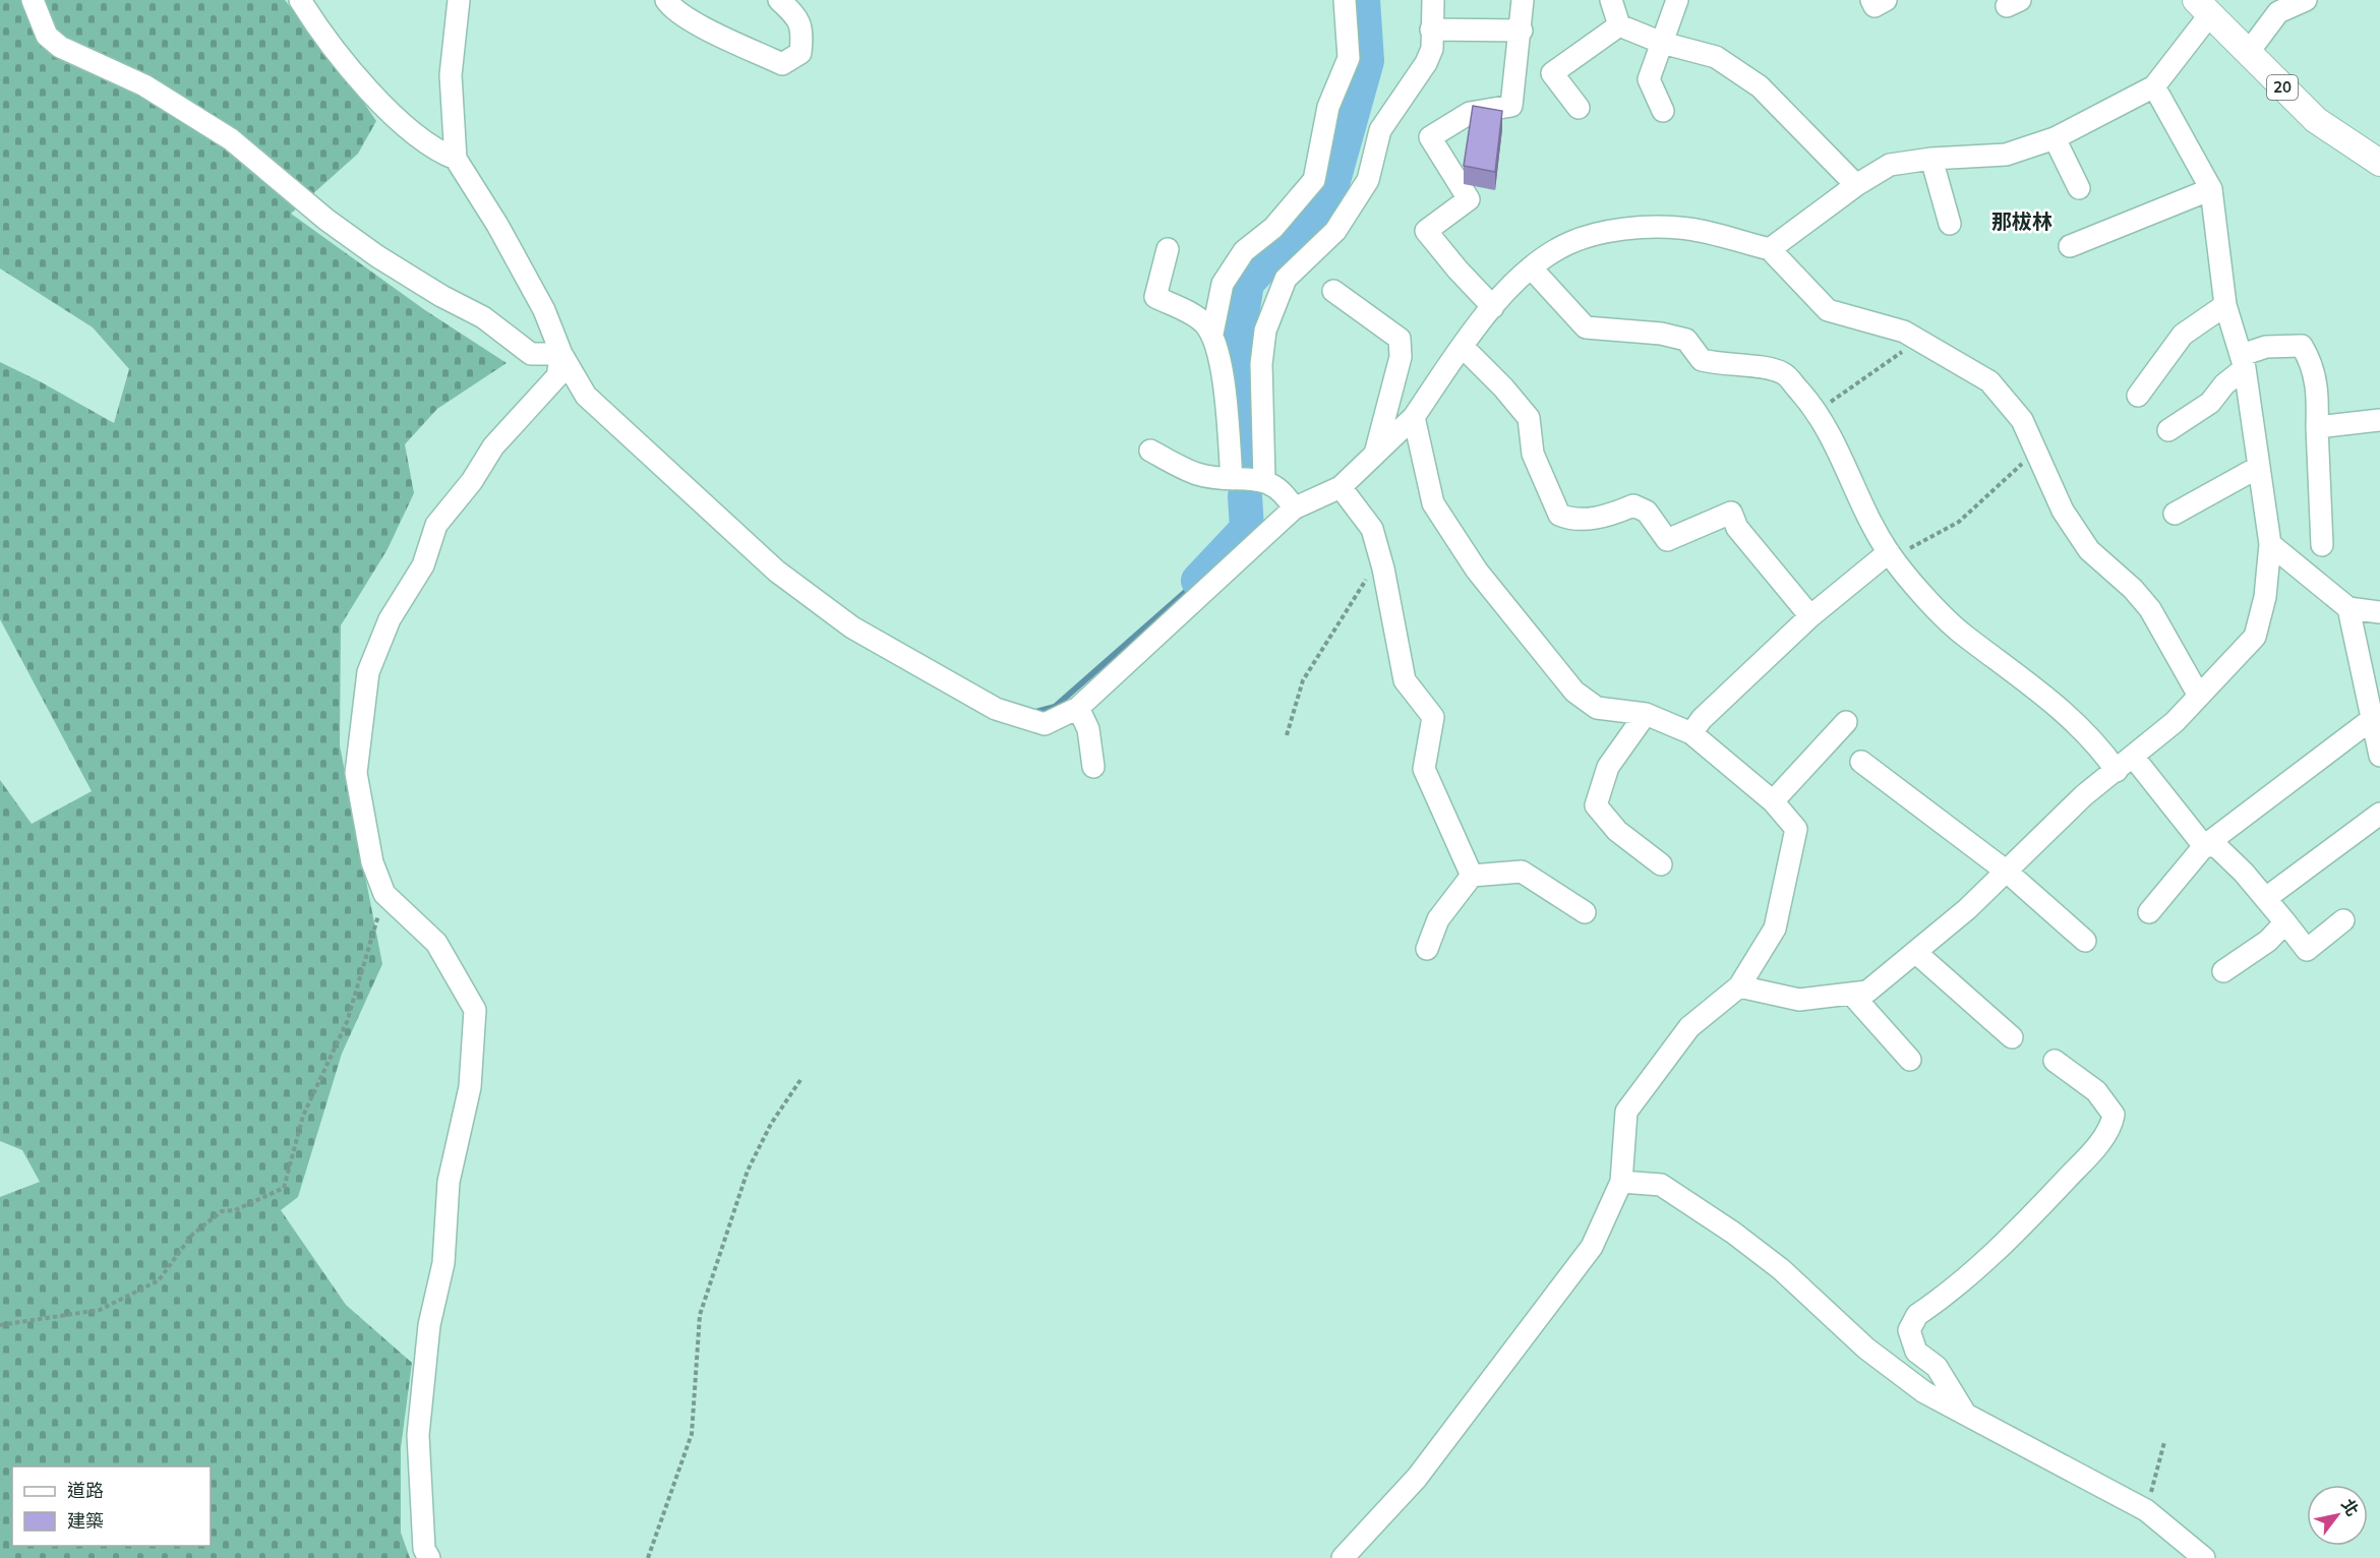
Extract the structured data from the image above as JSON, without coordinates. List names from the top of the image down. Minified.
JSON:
{"streets":{"main road":["20"]},"districts":["那柭林"],"legend":["道路","建築"],"north":"top right"}
